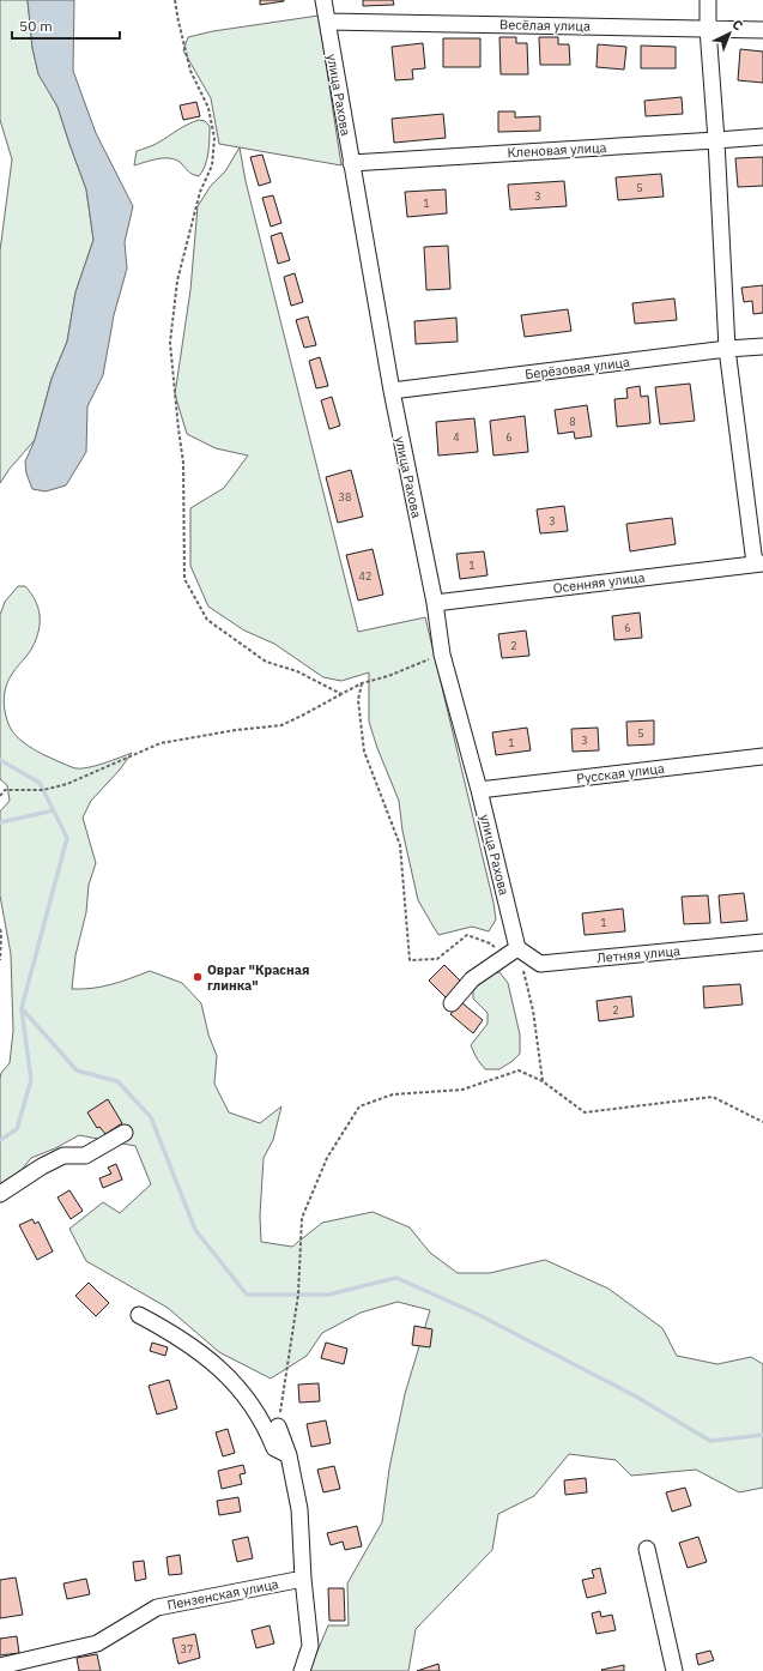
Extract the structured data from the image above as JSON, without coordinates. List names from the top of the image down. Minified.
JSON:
{"streets":{"street":["Весёлая улица","улица Рахова","Кленовая улица","Берёзовая улица","Осенняя улица","Русская улица","Летняя улица","Пензенская улица"]},"crossings":[["Весёлая улица","улица Рахова"],["улица Рахова","Кленовая улица"],["улица Рахова","Берёзовая улица"],["улица Рахова","Осенняя улица"],["улица Рахова","Русская улица"],["улица Рахова","Летняя улица"]],"places":["Овраг \"Красная глинка\""],"house_numbers":["5","3","1","8","4","6","38","3","1","42","6","2","5","3","1","1","2","37"],"scale_bar":"50 m","north":"top right"}
